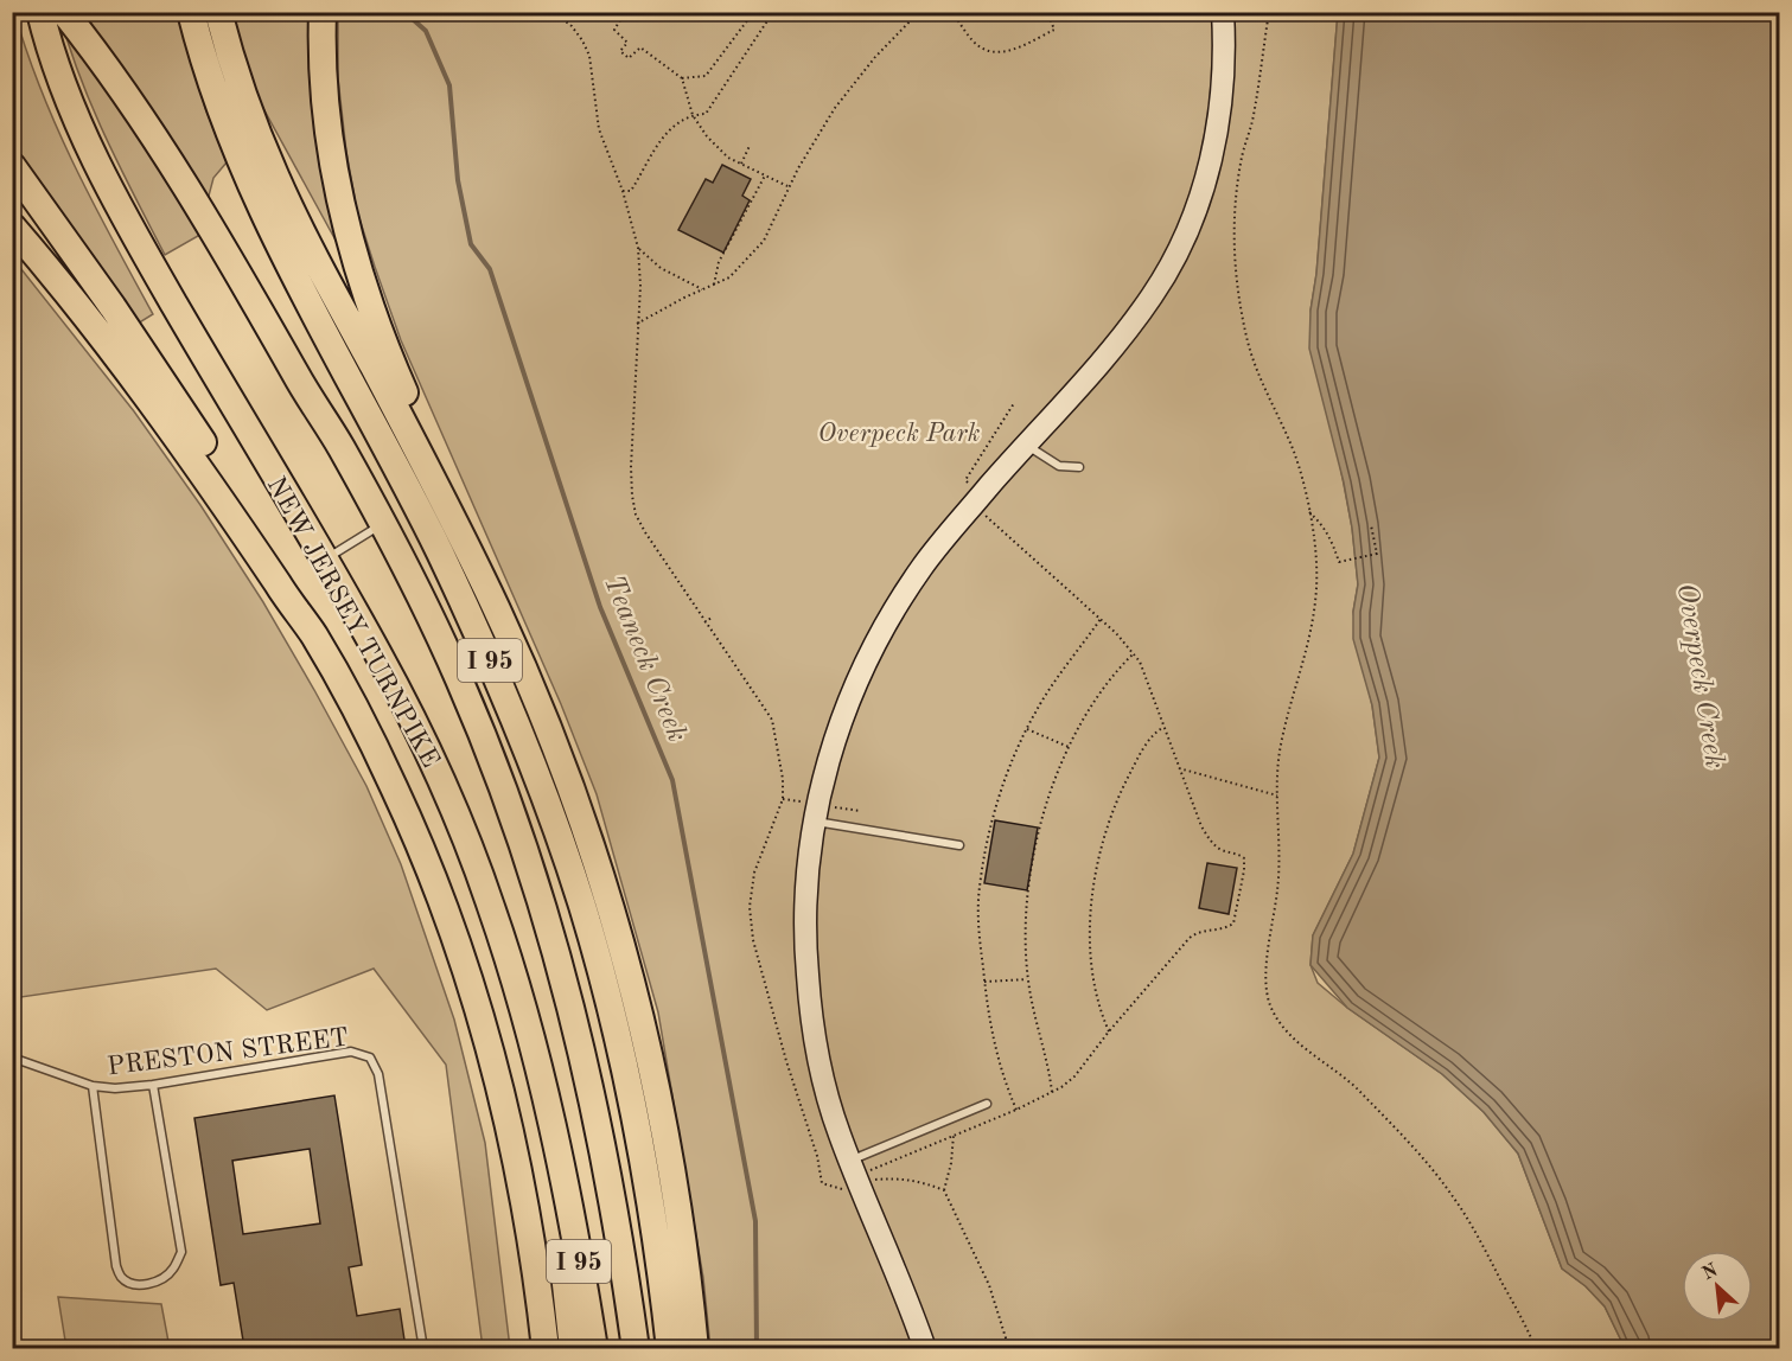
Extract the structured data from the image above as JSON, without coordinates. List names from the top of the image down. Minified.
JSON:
{"streets":{"highway":["NEW JERSEY TURNPIKE","I 95"],"lane":["PRESTON STREET"]},"water":["Teaneck Creek","Overpeck Creek"],"parks":["Overpeck Park"],"north":"top left"}
